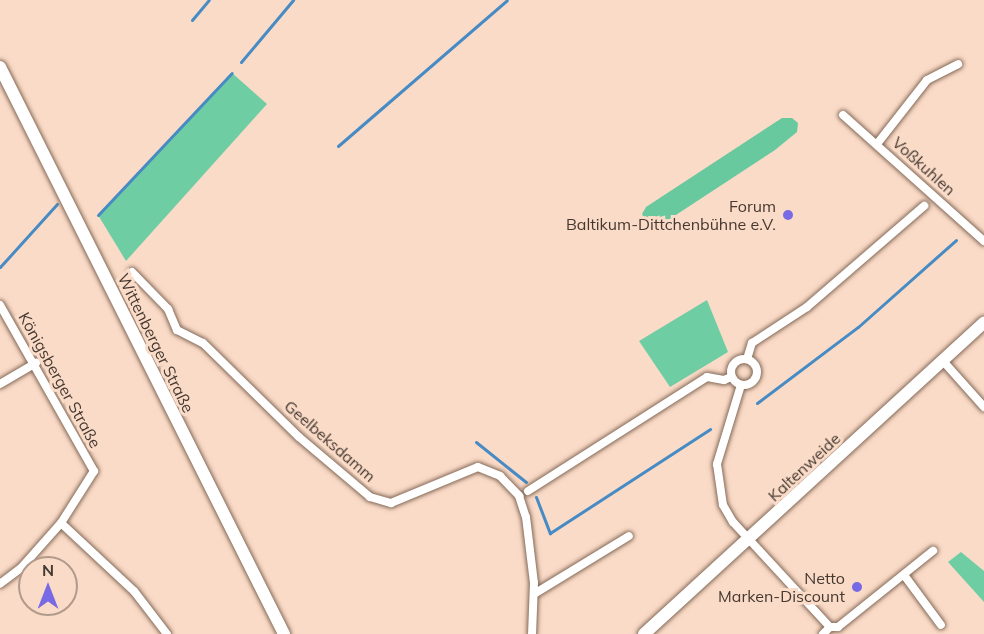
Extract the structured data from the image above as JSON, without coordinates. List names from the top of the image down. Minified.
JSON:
{"streets":{"main road":["Wittenberger Straße","Kaltenweide"],"street":["Voßkuhlen","Königsberger Straße","Geelbeksdamm"]},"places":["Forum Baltikum-Dittchenbühne e.V.","Netto Marken-Discount"],"north":"top"}
